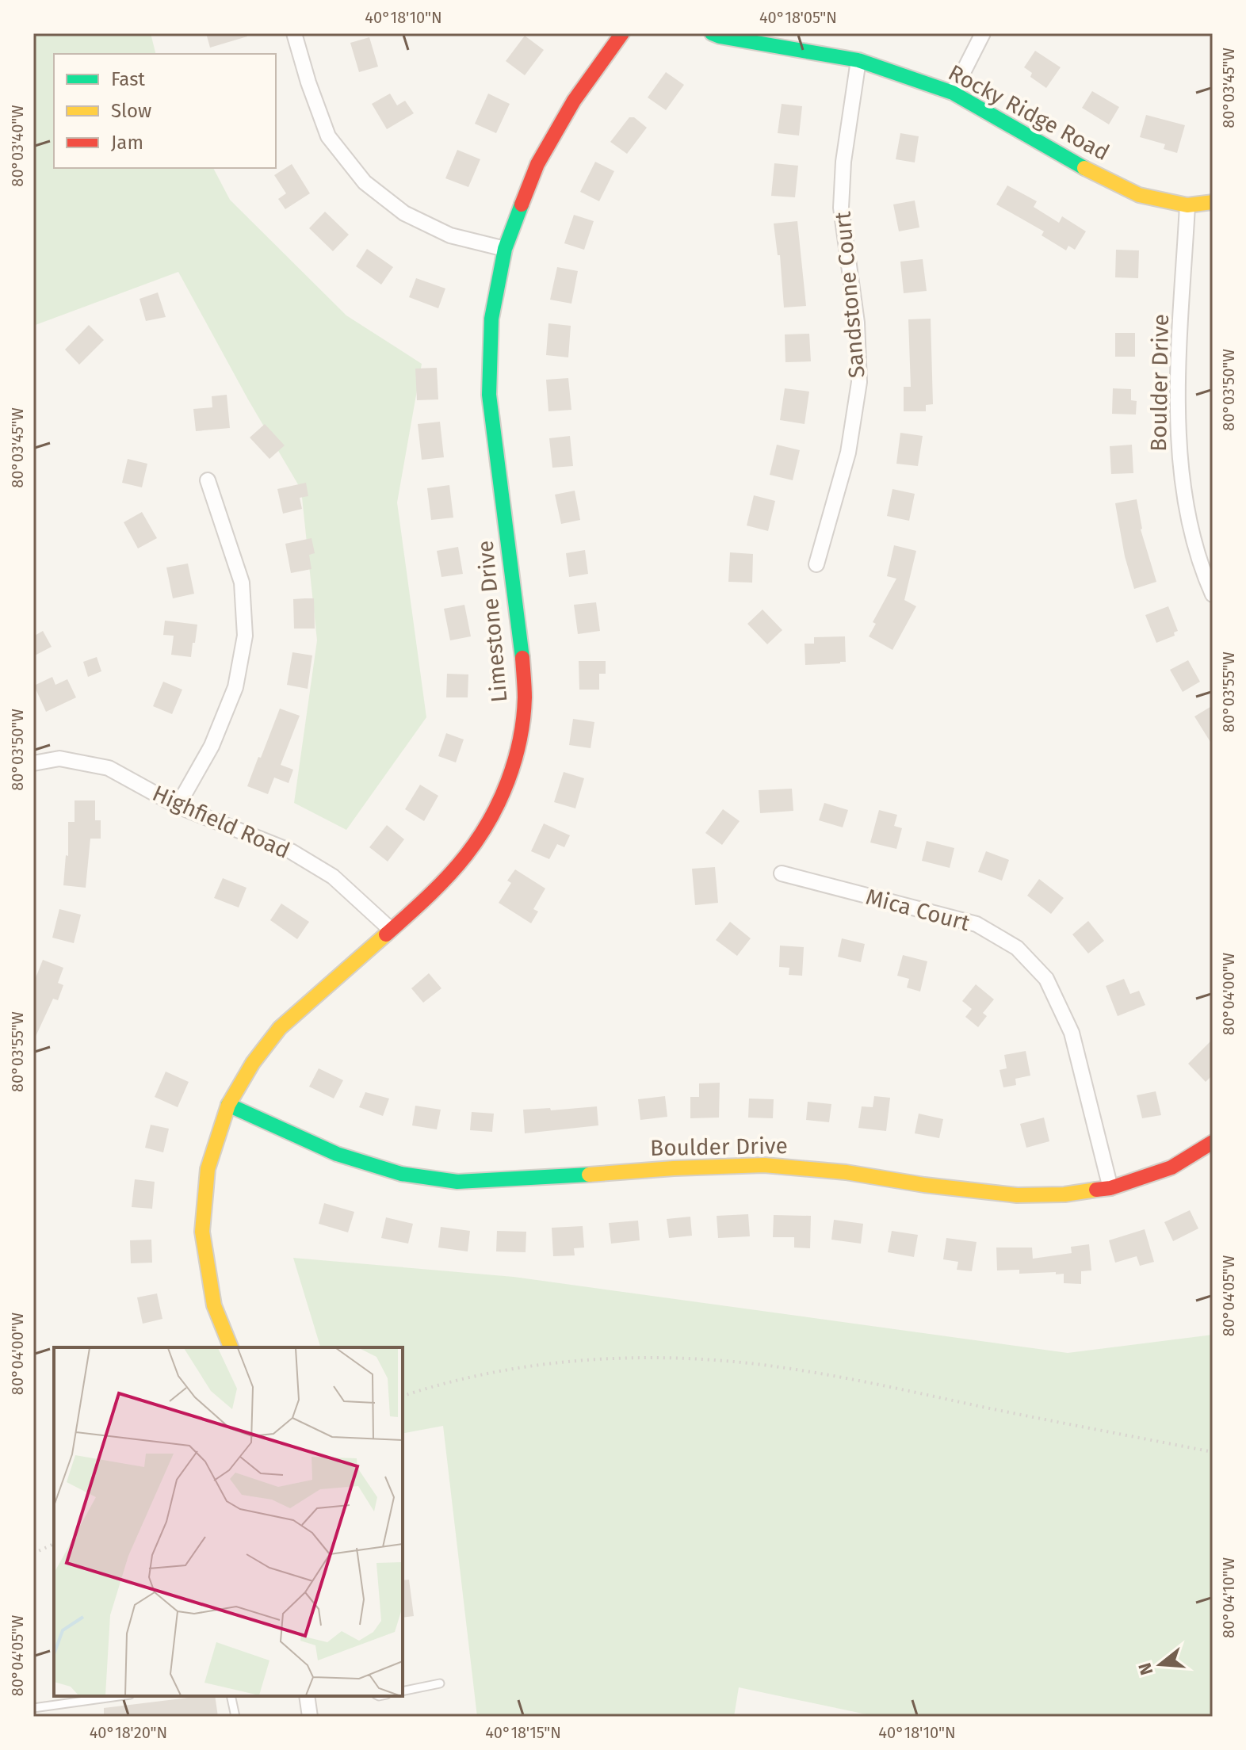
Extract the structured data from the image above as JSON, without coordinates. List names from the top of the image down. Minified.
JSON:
{"streets":{"street":["Rocky Ridge Road","Sandstone Court","Boulder Drive","Limestone Drive","Highfield Road","Mica Court"]},"crossings":[["Rocky Ridge Road","Sandstone Court"],["Rocky Ridge Road","Boulder Drive"],["Boulder Drive","Limestone Drive"],["Boulder Drive","Mica Court"],["Limestone Drive","Highfield Road"]],"legend":["Fast","Slow","Jam"],"north":"left","coordinates":["40°18'10\"N","40°18'05\"N","80°03'45\"W","80°03'40\"W","80°03'50\"W","80°03'55\"W","80°04'00\"W","80°04'05\"W","80°04'10\"W","40°18'20\"N","40°18'15\"N"]}
